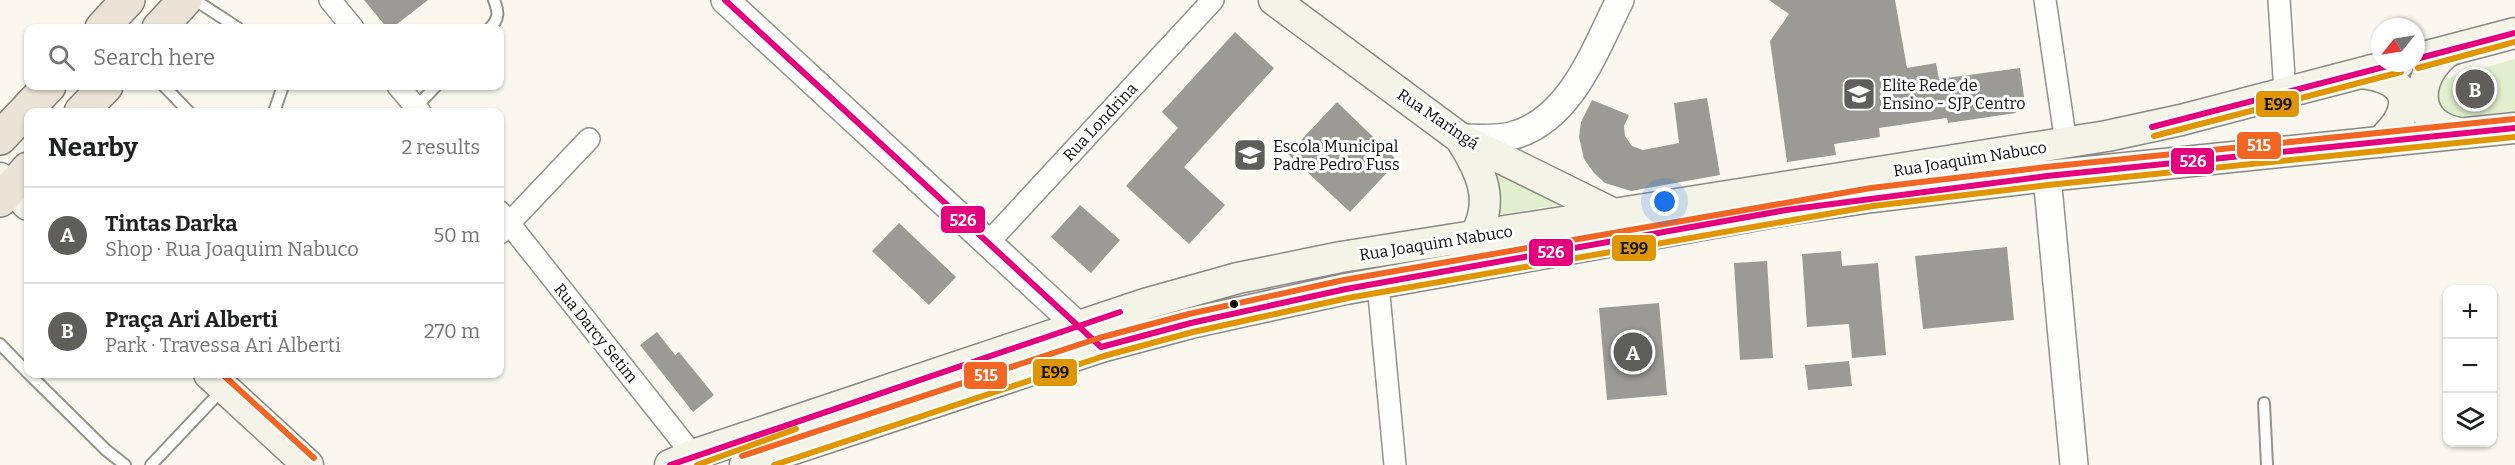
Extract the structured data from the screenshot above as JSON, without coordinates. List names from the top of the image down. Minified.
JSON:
{"streets":{"main road":["Rua Maringá","Rua Joaquim Nabuco"],"street":["Rua Londrina","Rua Darcy Setim"]},"crossings":[["Rua Maringá","Rua Joaquim Nabuco"],["Rua Joaquim Nabuco","Rua Darcy Setim"]],"places":{"school or university":["Elite Rede de Ensino - SJP Centro","Escola Municipal Padre Pedro Fuss"]},"lines":["transit line 526","transit line E99","transit line 515"],"north":"bottom left","page":{"search":"Search here","pins":["B","A"],"heading":["Nearby","2 results"],"list":[{"mark":"A","name":"Tintas Darka","note":"Shop · Rua Joaquim Nabuco","value":"50 m"},{"mark":"B","name":"Praça Ari Alberti","note":"Park · Travessa Ari Alberti","value":"270 m"}],"map_buttons":["+","−"]}}
